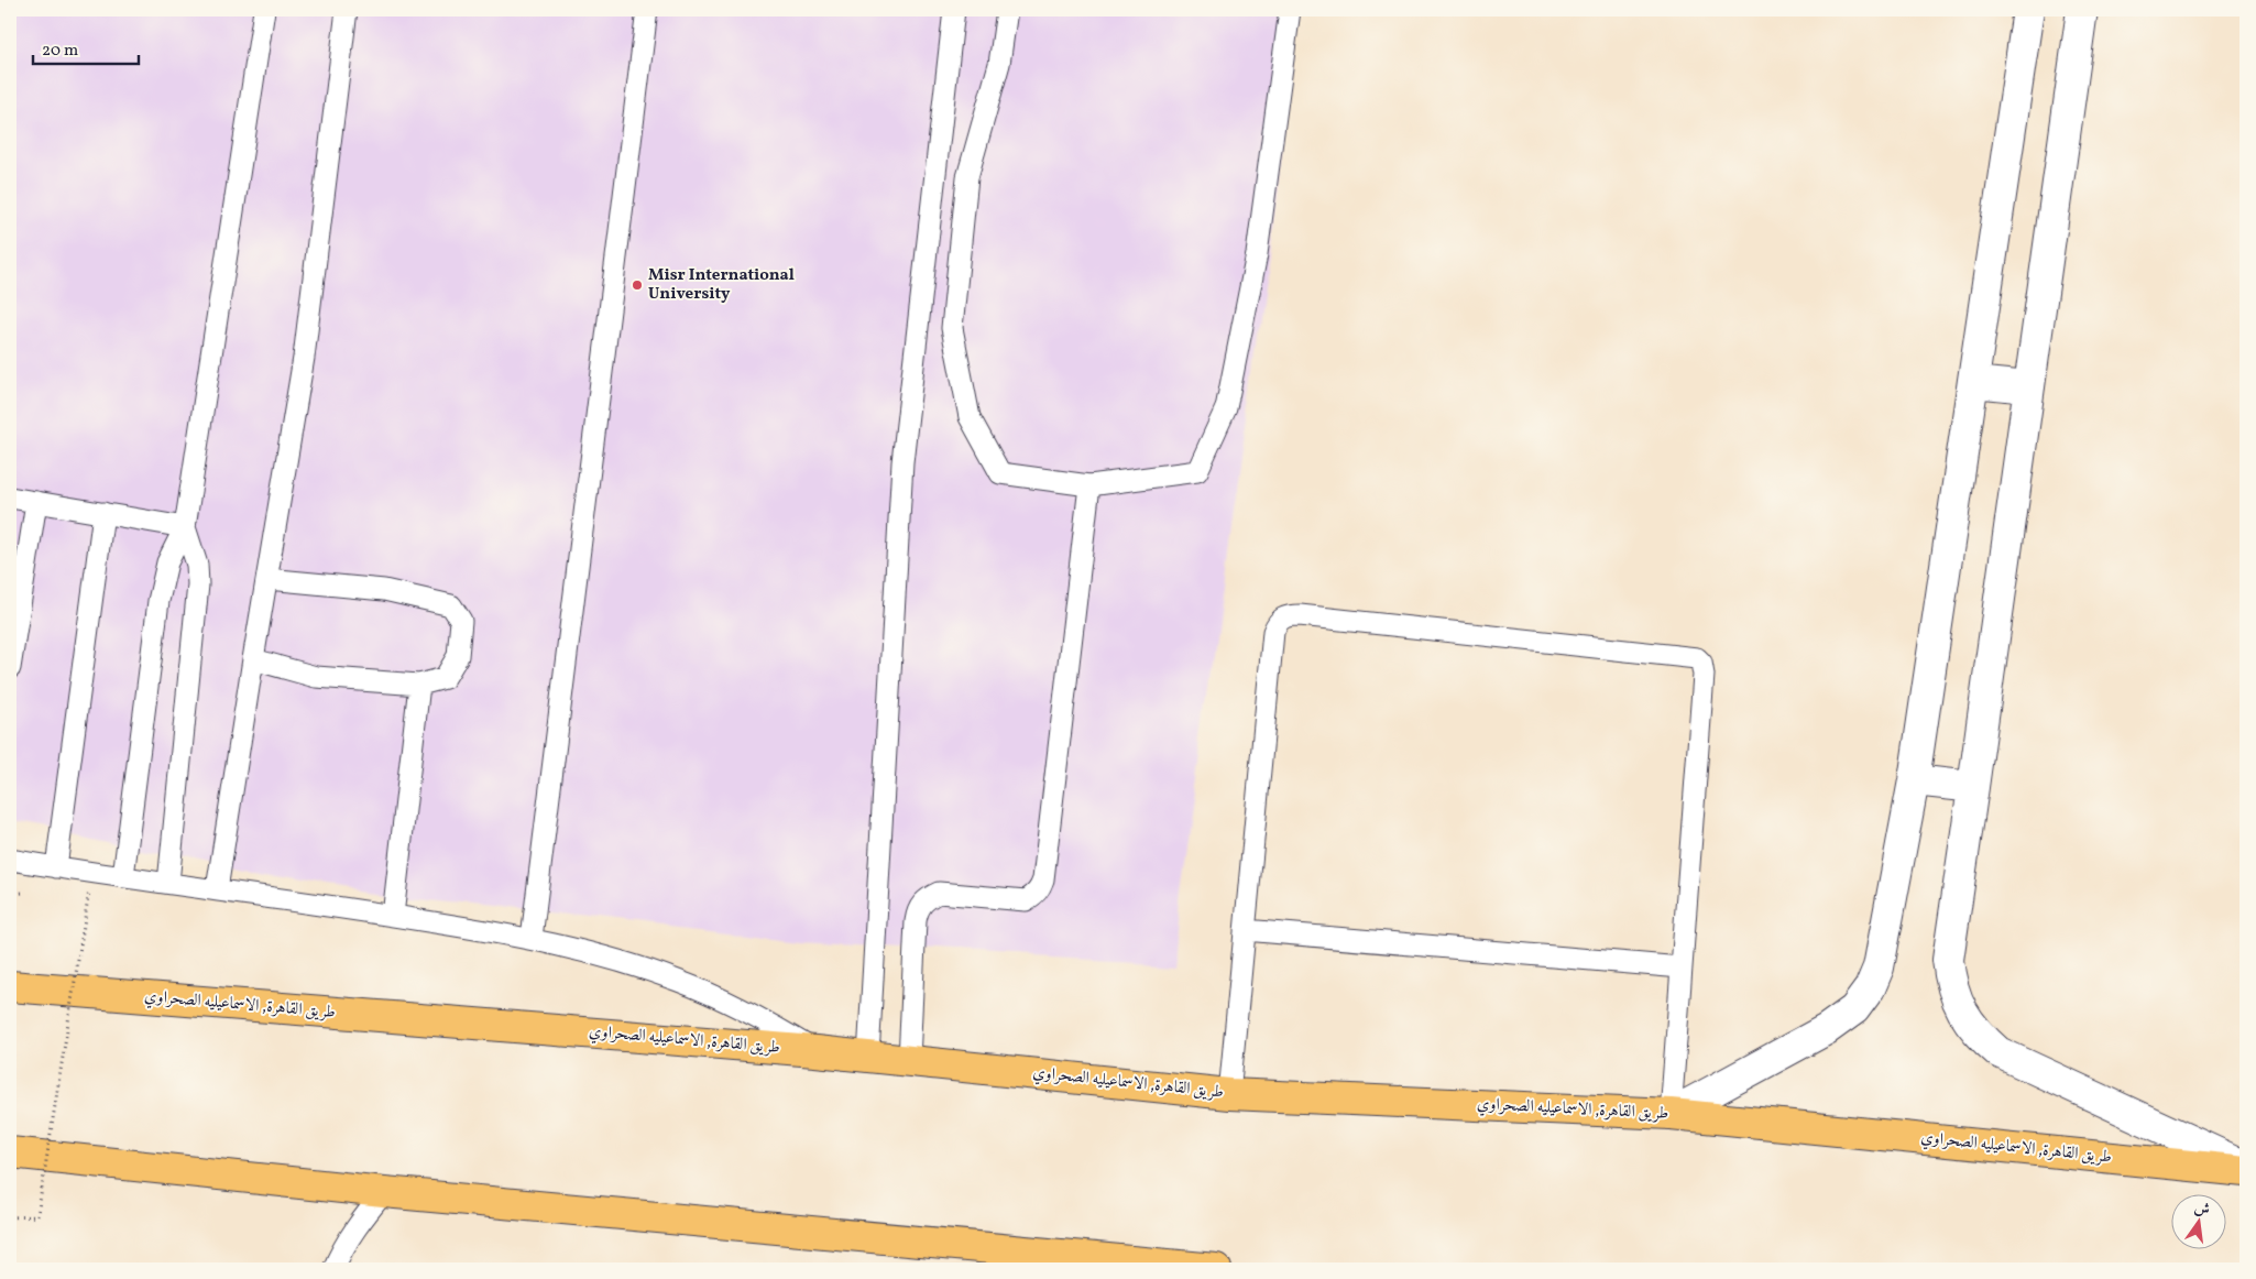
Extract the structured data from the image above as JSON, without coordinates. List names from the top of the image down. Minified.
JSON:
{"streets":{"highway":["طريق القاهرة, الاسماعيليه الصحراوي"]},"places":["Misr International University"],"scale_bar":"20 m","north":"top"}
